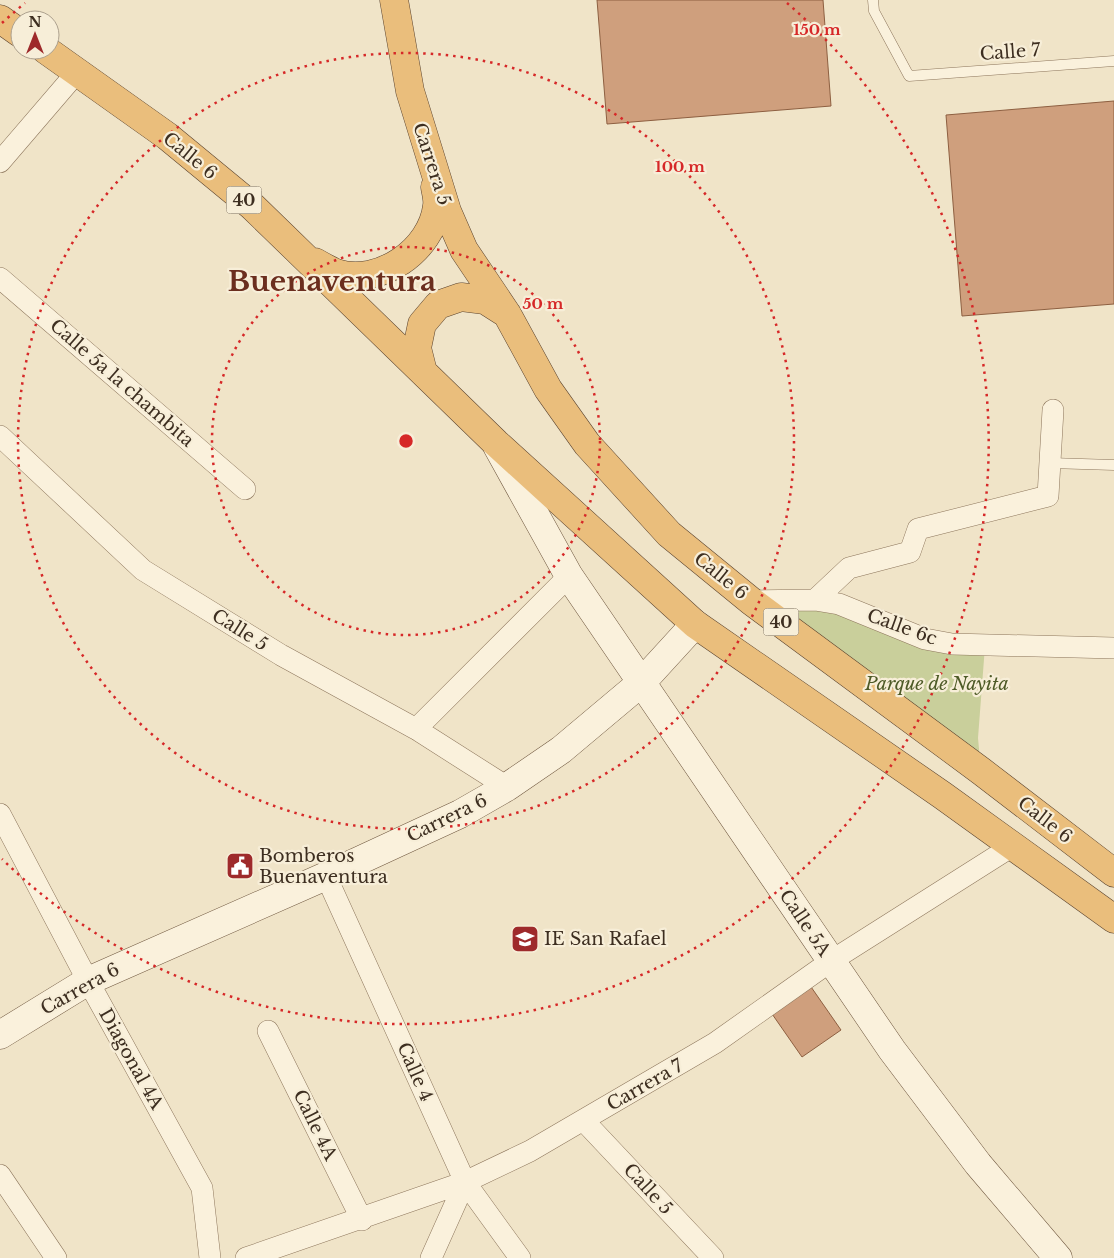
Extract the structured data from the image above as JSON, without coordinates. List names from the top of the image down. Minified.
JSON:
{"streets":{"highway":["Calle 6","Carrera 5","40"],"main road":["Carrera 6","Calle 5A"],"street":["Calle 5a la chambita","Calle 6c","Calle 5","Diagonal 4A","Calle 4","Carrera 7","Calle 4A"],"lane":["Calle 7"]},"crossings":[["Calle 6","Carrera 5"],["Calle 6","Calle 6c"],["Calle 6","Carrera 6"],["Calle 6","Calle 5A"],["Calle 6","Carrera 7"],["Calle 5","Carrera 6"],["Calle 5","Carrera 7"],["Carrera 6","Calle 5A"],["Carrera 6","Diagonal 4A"],["Carrera 6","Calle 4"],["Calle 5A","Carrera 7"],["Calle 4","Carrera 7"],["Carrera 7","Calle 4A"]],"districts":["Buenaventura"],"parks":["Parque de Nayita"],"places":{"public building":["Bomberos Buenaventura"],"school or university":["IE San Rafael"]},"north":"top","rings":["150 m","100 m","50 m"]}
